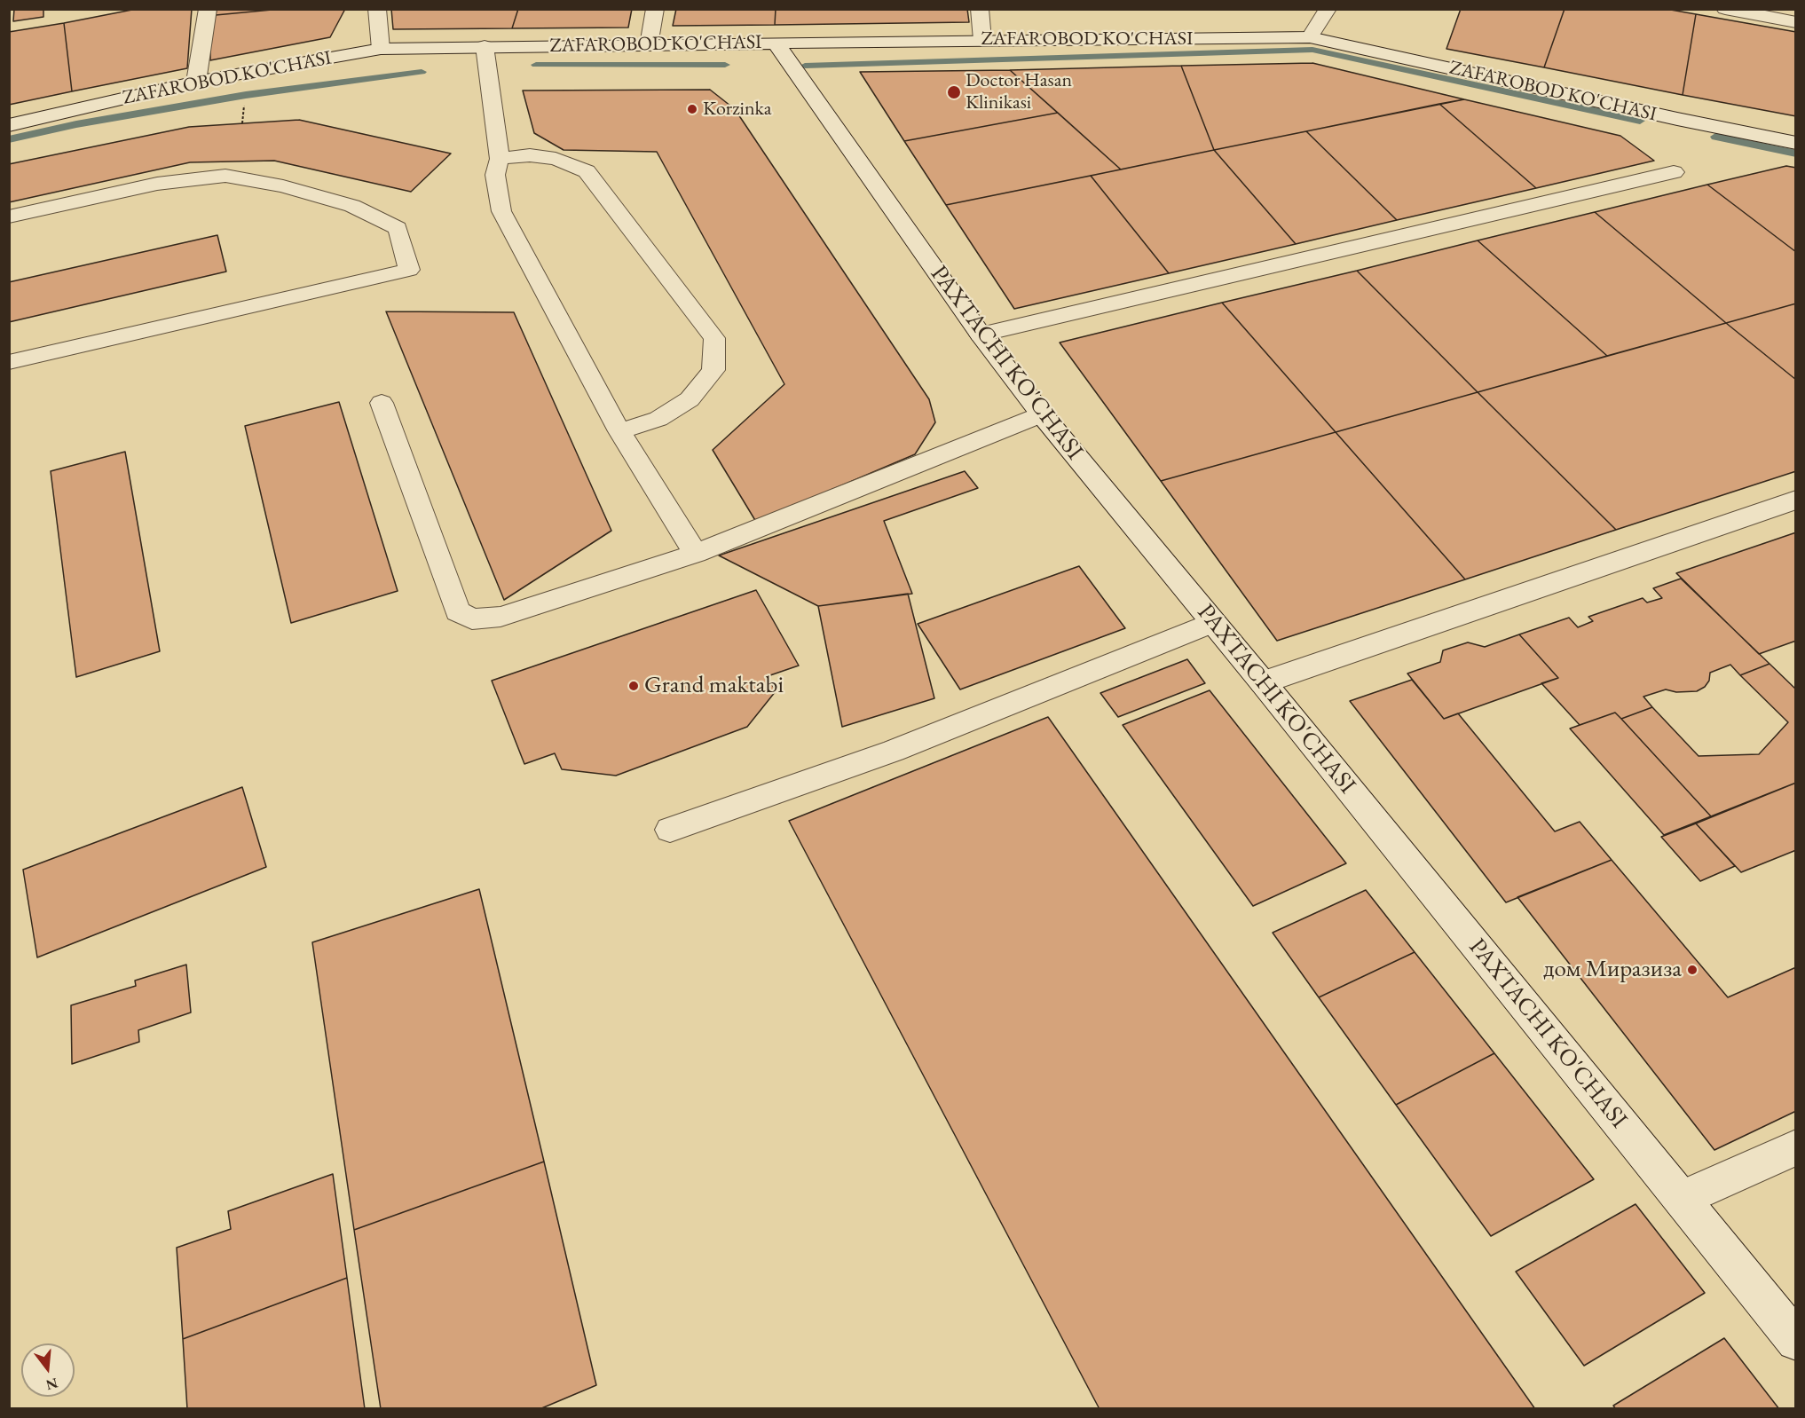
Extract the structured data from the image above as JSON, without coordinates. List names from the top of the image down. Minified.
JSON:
{"streets":{"street":["ZAFAROBOD KO'CHASI","PAXTACHI KO'CHASI"]},"crossings":[["ZAFAROBOD KO'CHASI","PAXTACHI KO'CHASI"]],"places":["Doctor Hasan Klinikasi","Korzinka","Grand maktabi","дом Миразиза"],"north":"bottom"}
